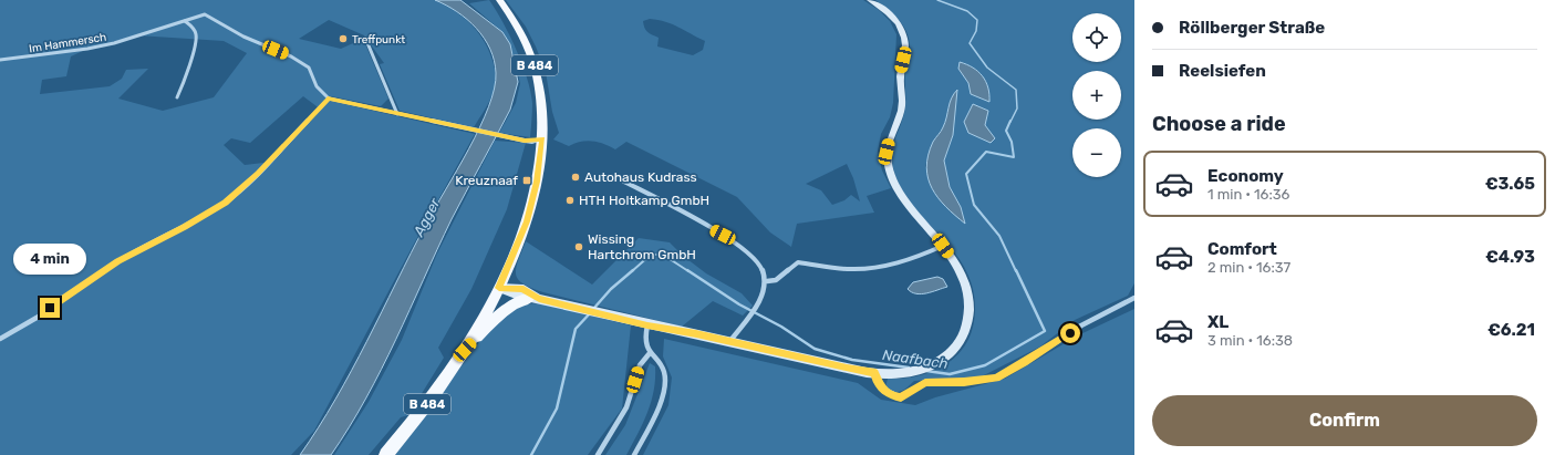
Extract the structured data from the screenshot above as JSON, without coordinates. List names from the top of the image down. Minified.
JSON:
{"streets":{"main road":["B 484"],"street":["Im Hammersch"]},"water":["Agger","Naafbach"],"places":{"other":["Treffpunkt","Autohaus Kudrass","HTH Holtkamp GmbH","Wissing Hartchrom GmbH"],"transit":["Kreuznaaf"]},"page":{"banner":["Röllberger Straße","Reelsiefen"],"map_buttons":["+","−"],"heading":"Choose a ride","list":[{"name":"Economy","note":"1 min · 16:36","value":"€3.65"},{"name":"Comfort","note":"2 min · 16:37","value":"€4.93"},{"name":"XL","note":"3 min · 16:38","value":"€6.21"}],"bubble":"4 min","buttons":"Confirm"}}
